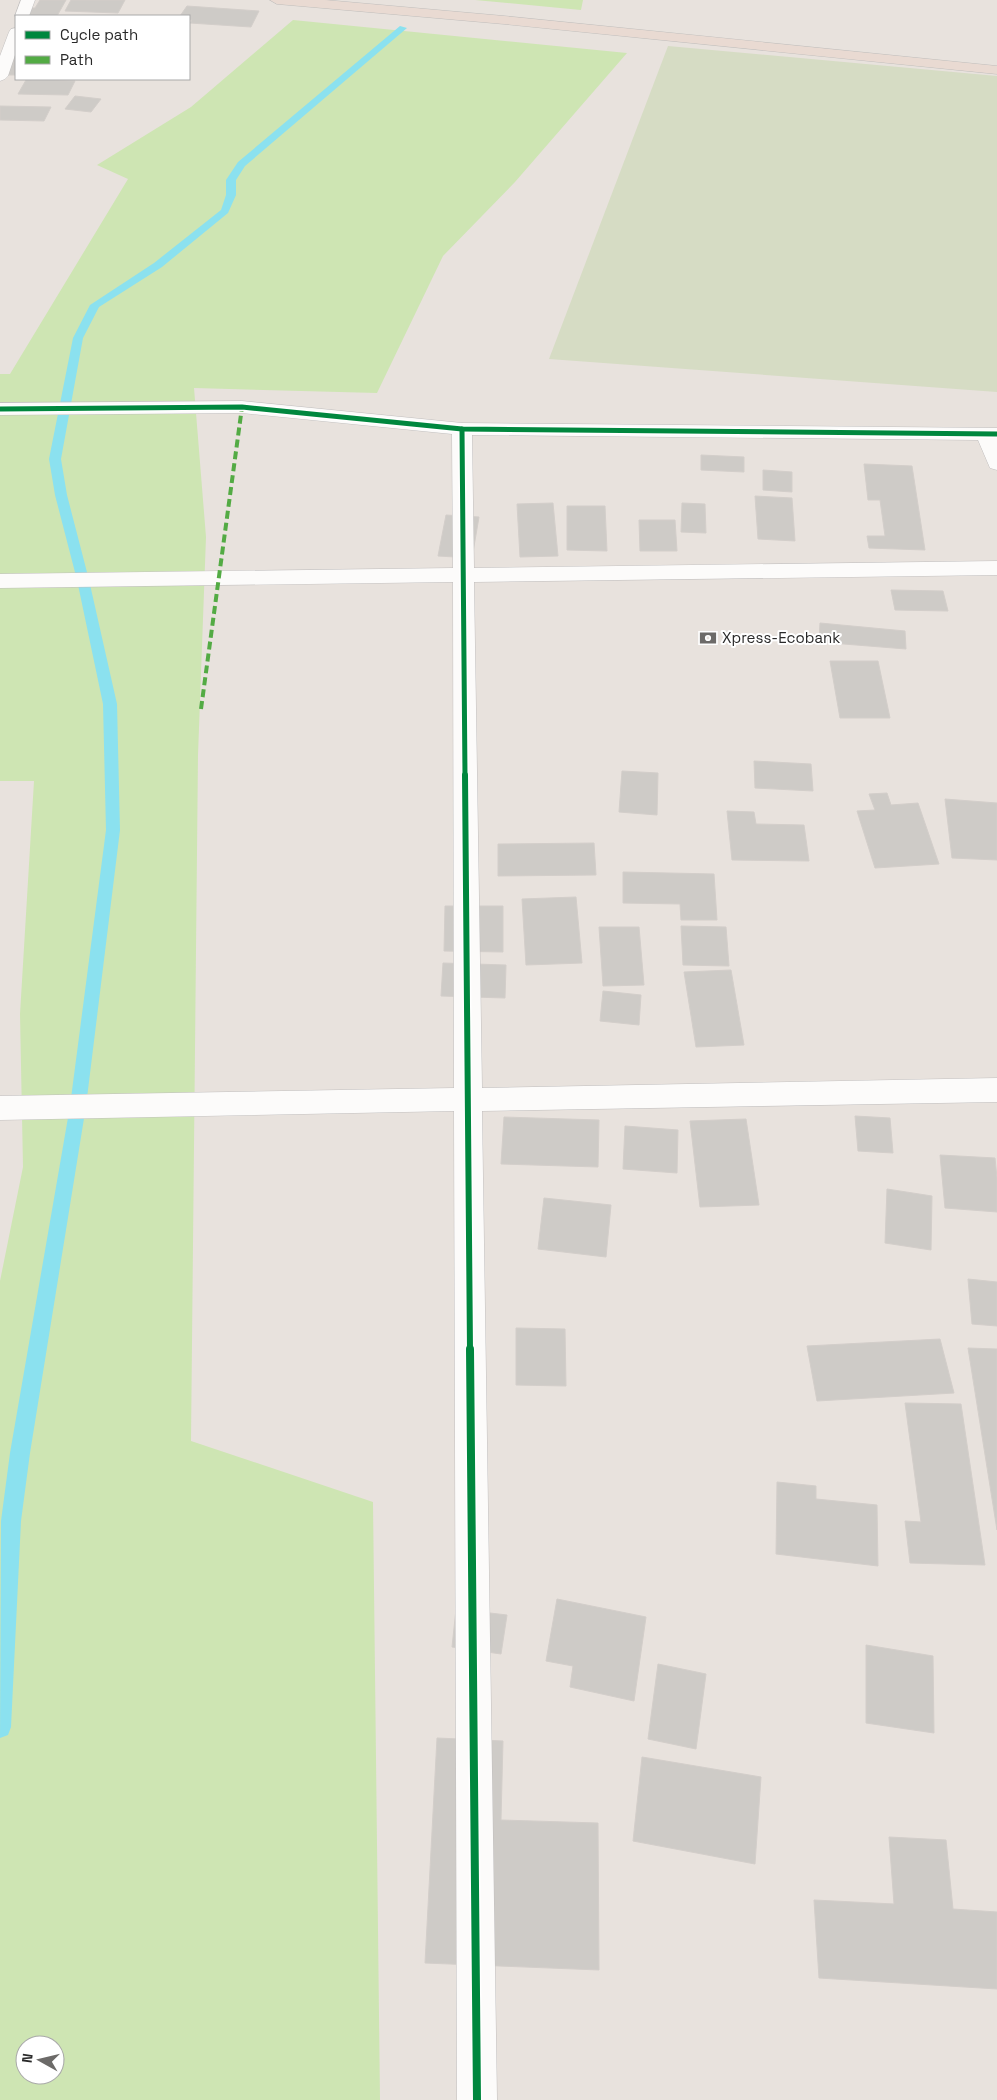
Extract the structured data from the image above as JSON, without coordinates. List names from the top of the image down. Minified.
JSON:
{"places":{"bank":["Xpress-Ecobank"]},"legend":["Cycle path","Path"],"north":"left"}
